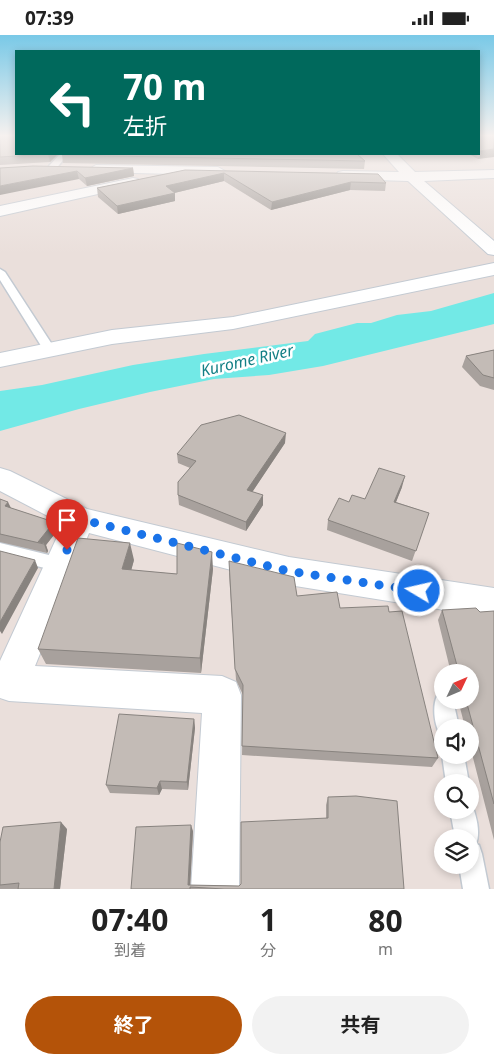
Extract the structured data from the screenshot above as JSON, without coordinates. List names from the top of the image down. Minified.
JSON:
{"water":["Kurome River"],"north":"top right","page":{"status":"07:39","turn":["70 m","左折"],"eta":["07:40","到着","1","分","80","m"],"buttons":["終了","共有"]}}
